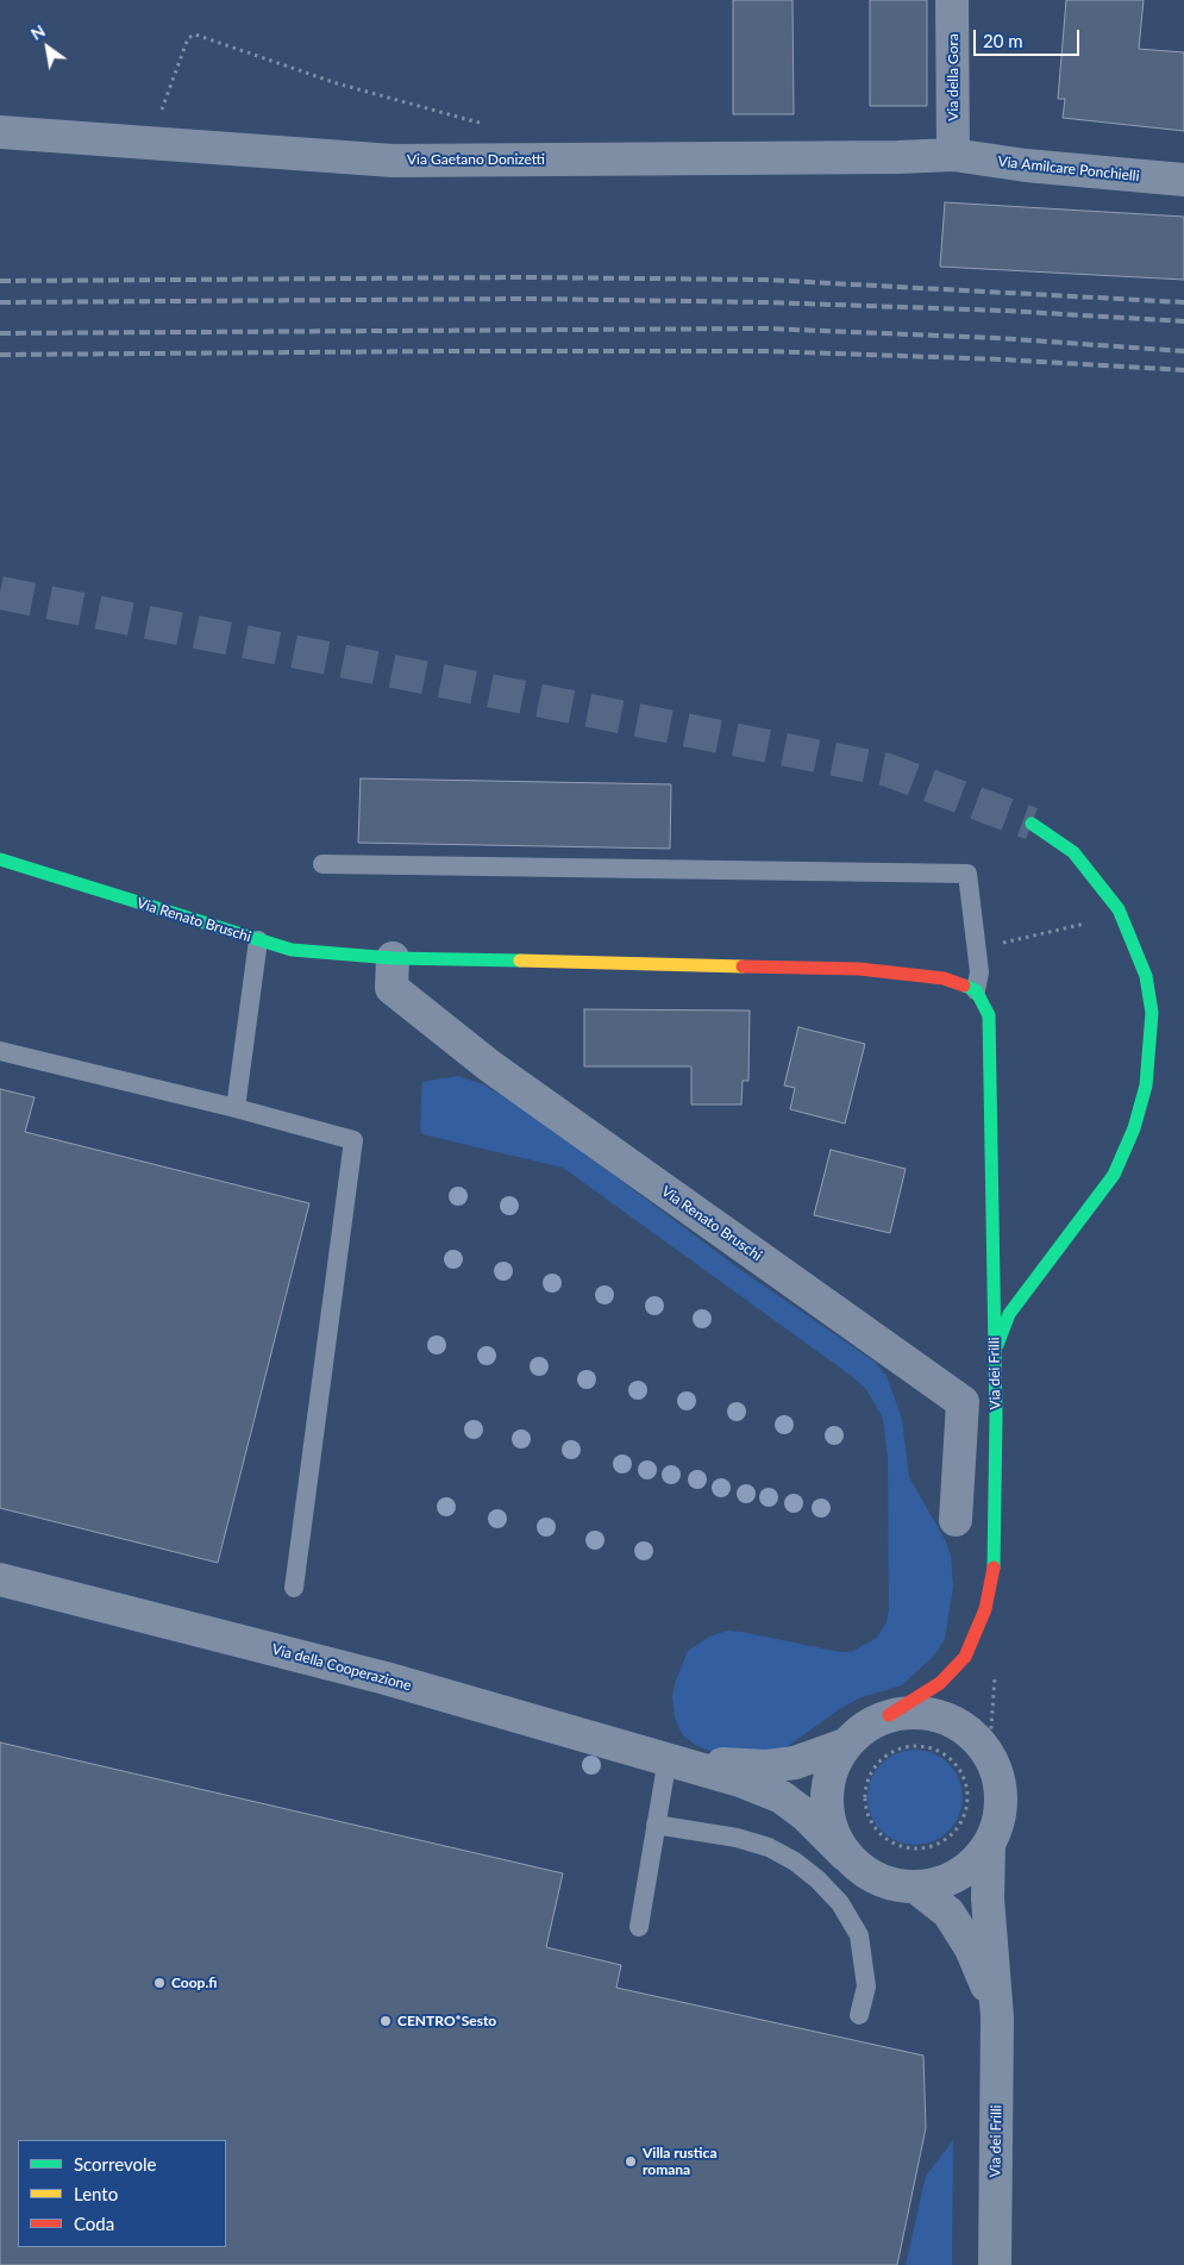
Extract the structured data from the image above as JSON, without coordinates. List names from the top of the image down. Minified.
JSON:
{"streets":{"street":["Via della Gora","Via Gaetano Donizetti","Via Amilcare Ponchielli","Via Renato Bruschi","Via dei Frilli","Via della Cooperazione"]},"crossings":[["Via della Gora","Via Gaetano Donizetti"],["Via della Gora","Via Amilcare Ponchielli"],["Via Gaetano Donizetti","Via Amilcare Ponchielli"],["Via Renato Bruschi","Via dei Frilli"],["Via dei Frilli","Via della Cooperazione"]],"places":["Coop.fi","CENTRO*Sesto","Villa rustica romana"],"legend":["Scorrevole","Lento","Coda"],"scale_bar":"20 m","north":"top left"}
